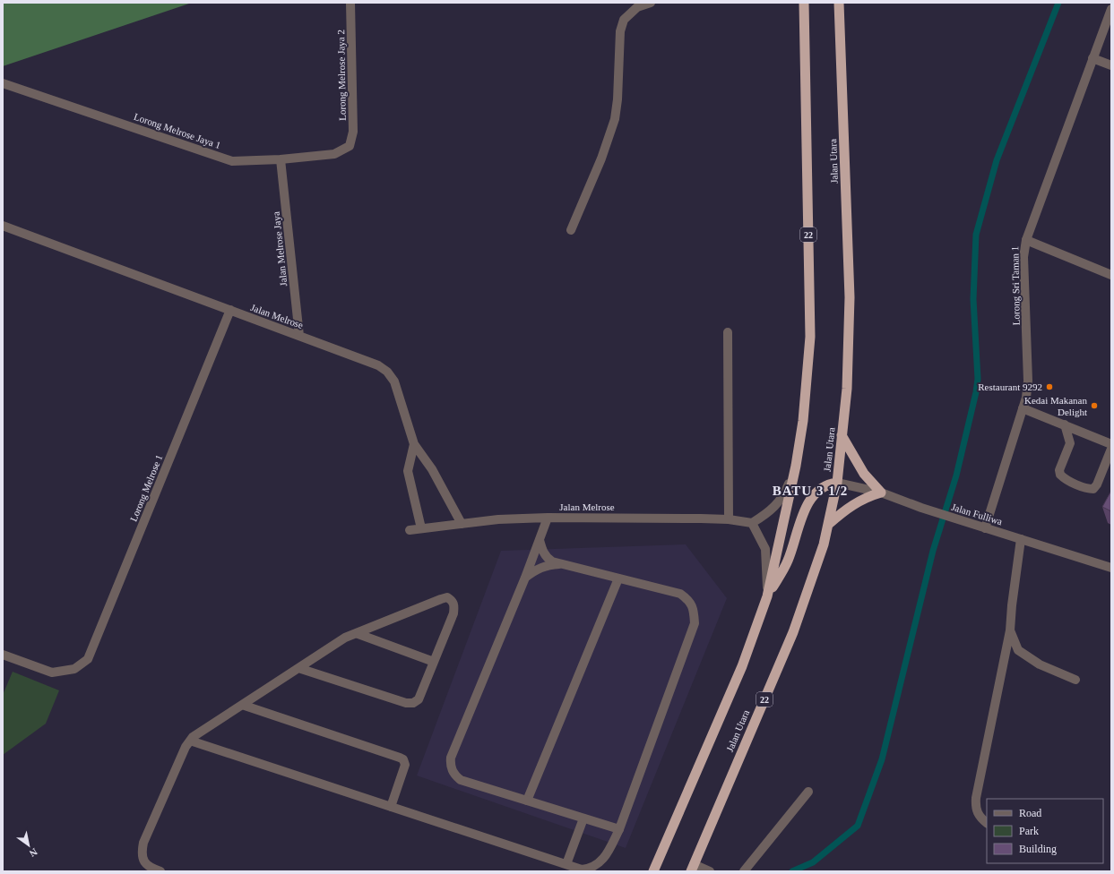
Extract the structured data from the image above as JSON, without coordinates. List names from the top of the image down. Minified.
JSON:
{"streets":{"highway":["Jalan Utara","22"],"street":["Lorong Melrose Jaya 2","Lorong Melrose Jaya 1","Jalan Melrose Jaya","Lorong Sri Taman 1","Jalan Melrose","Lorong Melrose 1","Jalan Fulliwa"]},"crossings":[["Lorong Melrose Jaya 2","Lorong Melrose Jaya 1"],["Lorong Melrose Jaya 1","Jalan Melrose Jaya"],["Jalan Utara","Jalan Fulliwa"],["Jalan Melrose Jaya","Jalan Melrose"],["Lorong Sri Taman 1","Jalan Fulliwa"],["Jalan Melrose","Lorong Melrose 1"]],"districts":["BATU 3 1/2"],"places":["Restaurant 9292","Kedai Makanan Delight"],"legend":["Road","Park","Building"],"north":"bottom right"}
